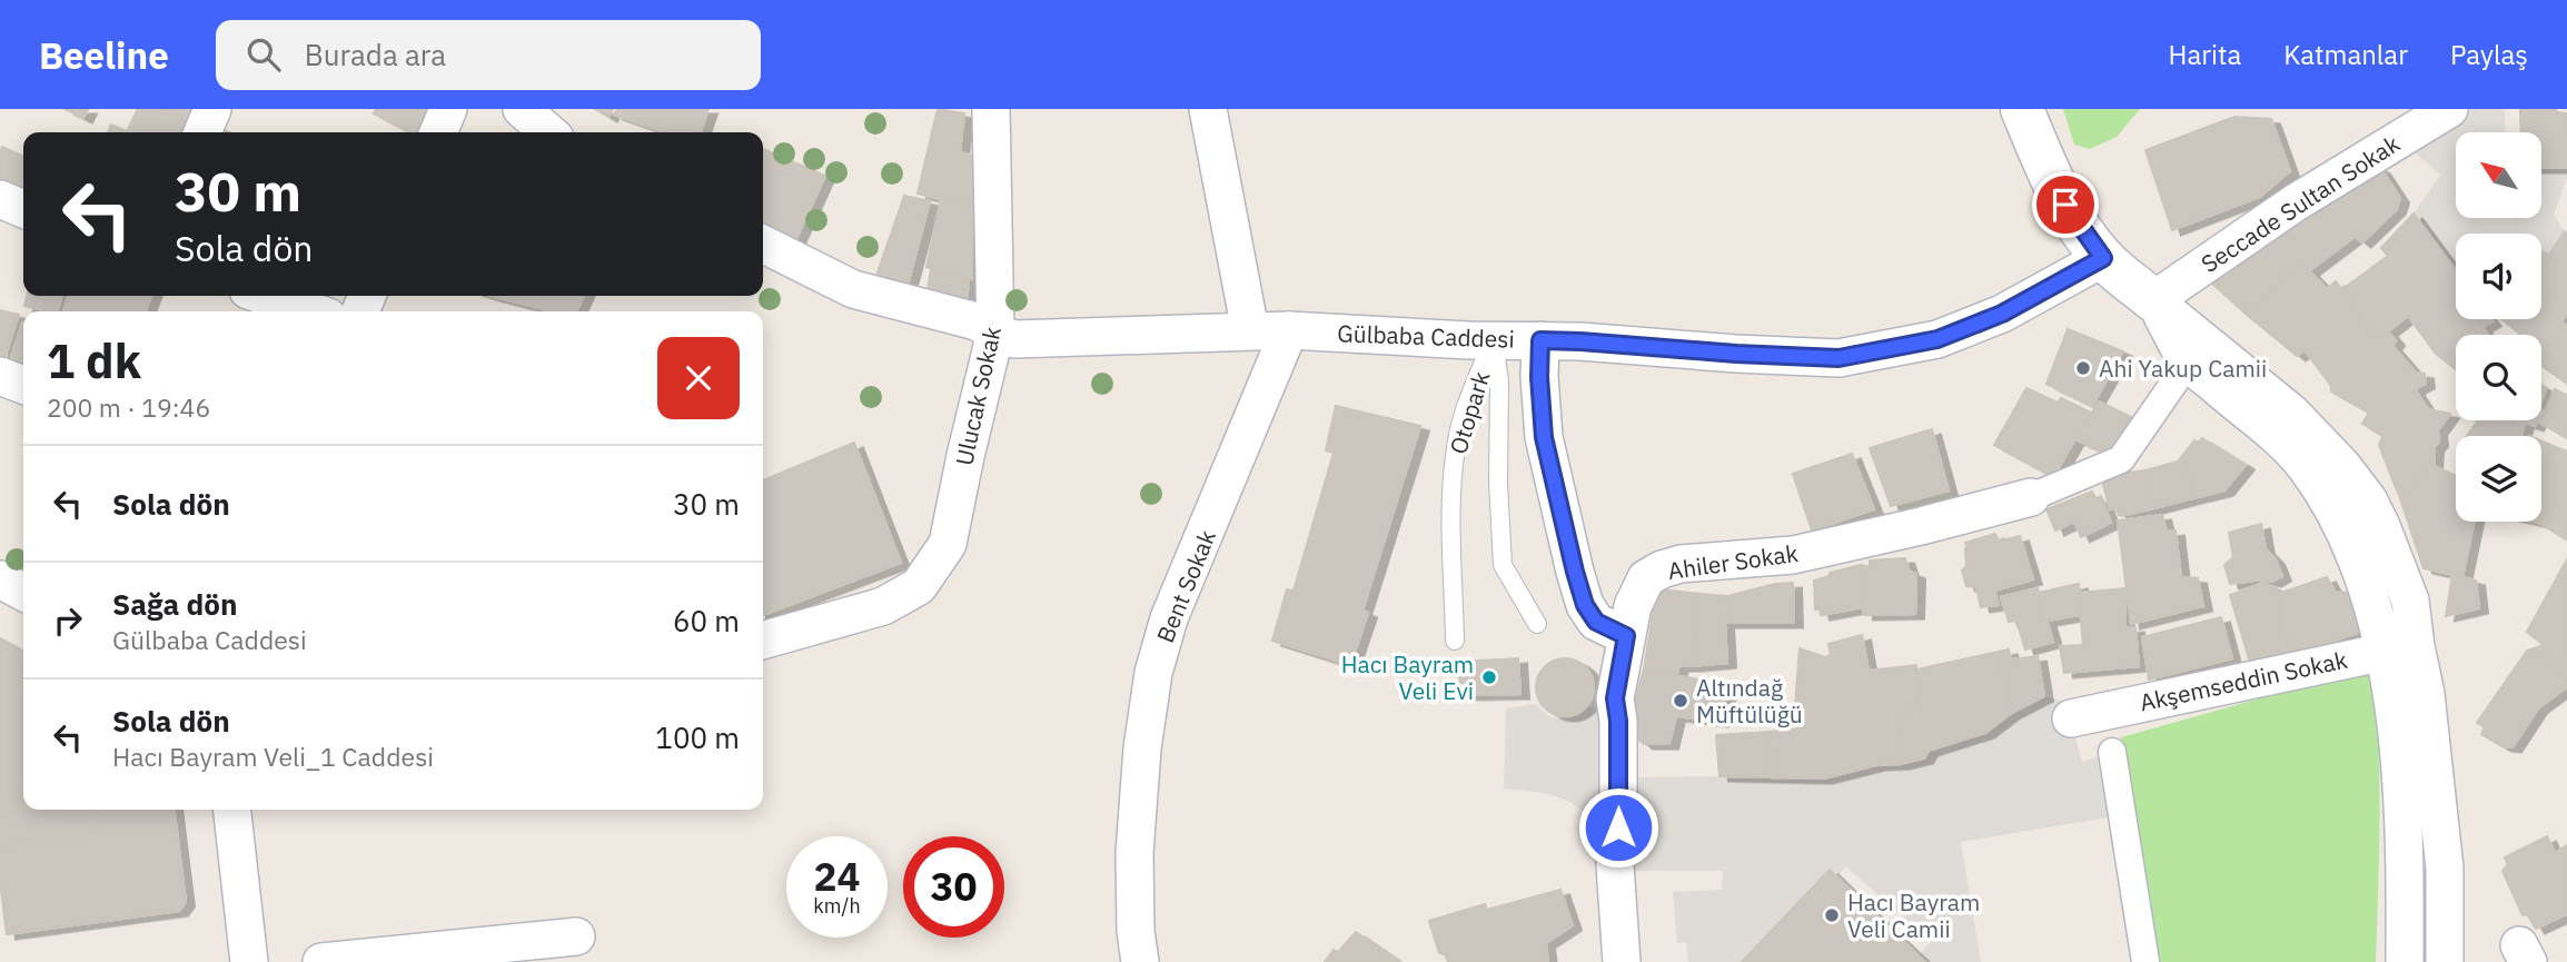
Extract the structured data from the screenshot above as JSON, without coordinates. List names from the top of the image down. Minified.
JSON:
{"streets":{"street":["Seccade Sultan Sokak","Gülbaba Caddesi","Ulucak Sokak","Ahiler Sokak","Bent Sokak","Akşemseddin Sokak"],"lane":["Otopark"]},"crossings":[["Gülbaba Caddesi","Ulucak Sokak"],["Gülbaba Caddesi","Otopark"],["Gülbaba Caddesi","Bent Sokak"]],"places":["Ahi Yakup Camii","Hacı Bayram Veli Evi","Altındağ Müftülüğü","Hacı Bayram Veli Camii"],"north":"top left","page":{"header":"Beeline","search":"Burada ara","nav":["Harita","Katmanlar","Paylaş"],"turn":["30 m","Sola dön"],"heading":["1 dk","200 m · 19:46"],"list":[{"name":"Sola dön","value":"30 m"},{"name":"Sağa dön","note":"Gülbaba Caddesi","value":"60 m"},{"name":"Sola dön","note":"Hacı Bayram Veli_1 Caddesi","value":"100 m"}],"speed":"24 km/h","limit":"30"}}
